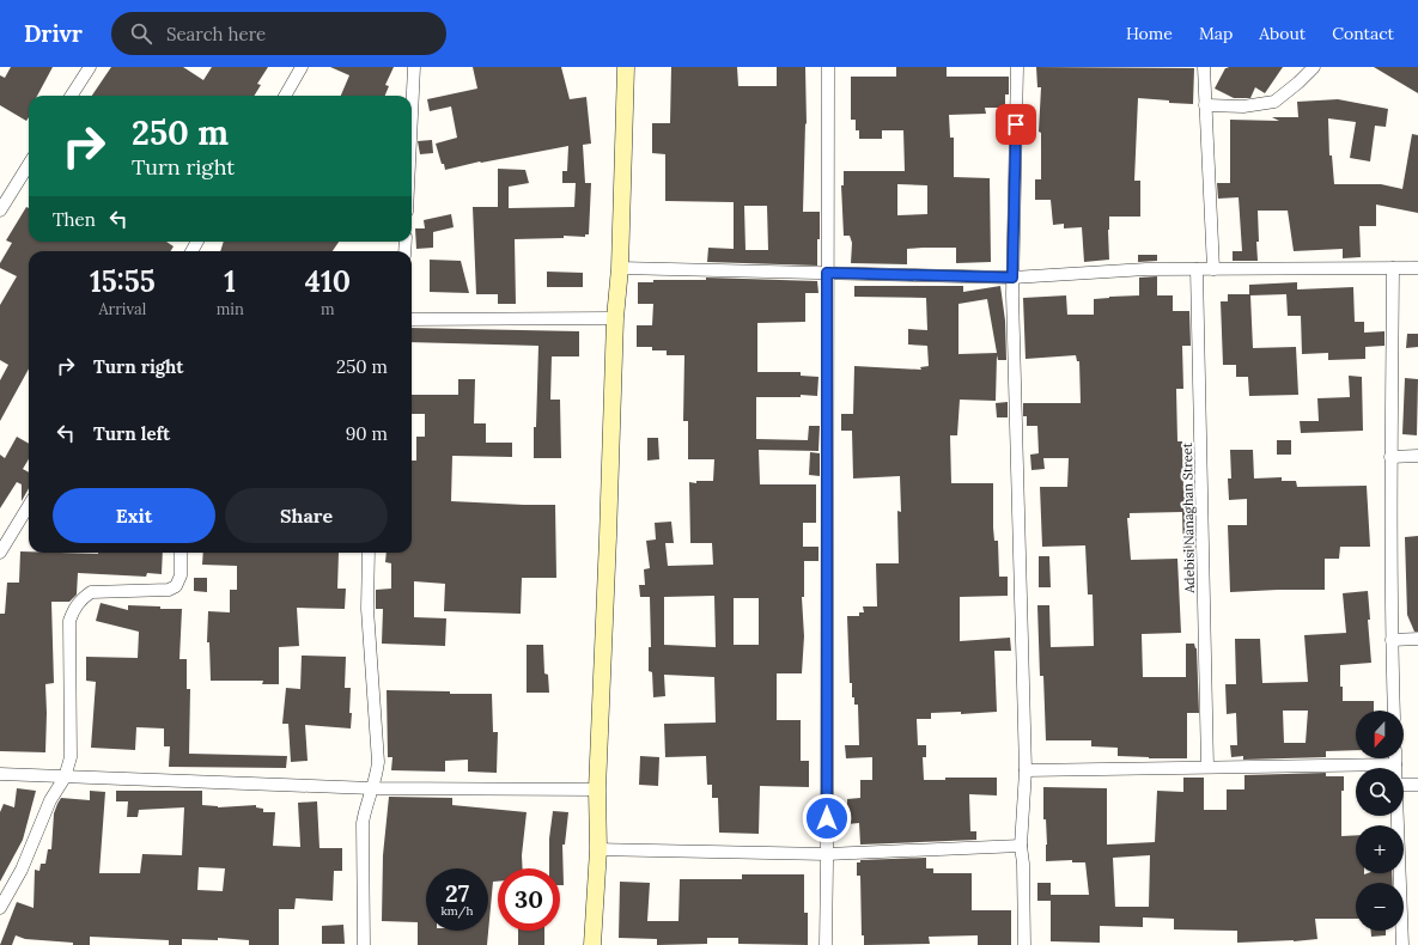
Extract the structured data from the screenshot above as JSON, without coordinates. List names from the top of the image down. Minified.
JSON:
{"streets":{"street":["Adebisi Nanaghan Street"]},"north":"bottom","page":{"header":"Drivr","search":"Search here","nav":["Home","Map","About","Contact"],"turn":["250 m","Turn right"],"then":"Then","eta":["15:55","Arrival","1","min","410","m"],"list":[{"name":"Turn right","value":"250 m"},{"name":"Turn left","value":"90 m"}],"buttons":["Exit","Share"],"map_buttons":["+","−"],"speed":"27 km/h","limit":"30"}}
